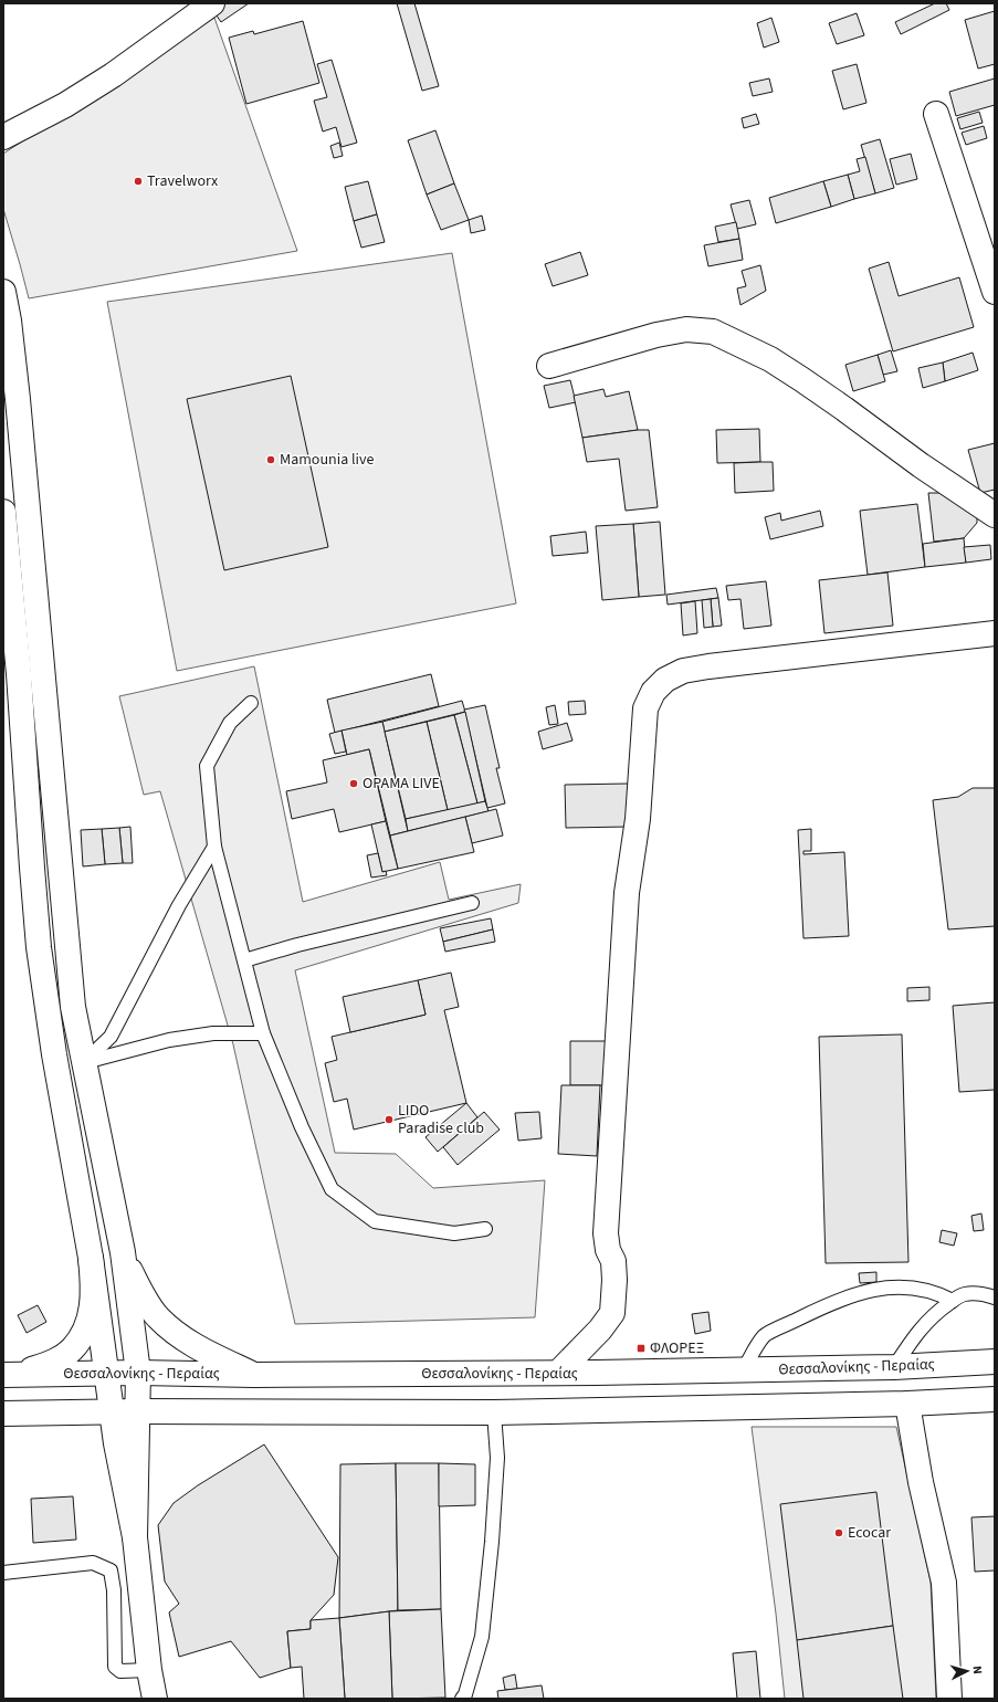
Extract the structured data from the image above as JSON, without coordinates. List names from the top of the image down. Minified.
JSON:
{"streets":{"street":["Θεσσαλονίκης - Περαίας"]},"places":{"other":["Travelworx","Mamounia live","ΟΡΑΜΑ LIVE","LIDO Paradise club","Ecocar"],"transit":["ΦΛΟΡΕΞ"]},"north":"right"}
